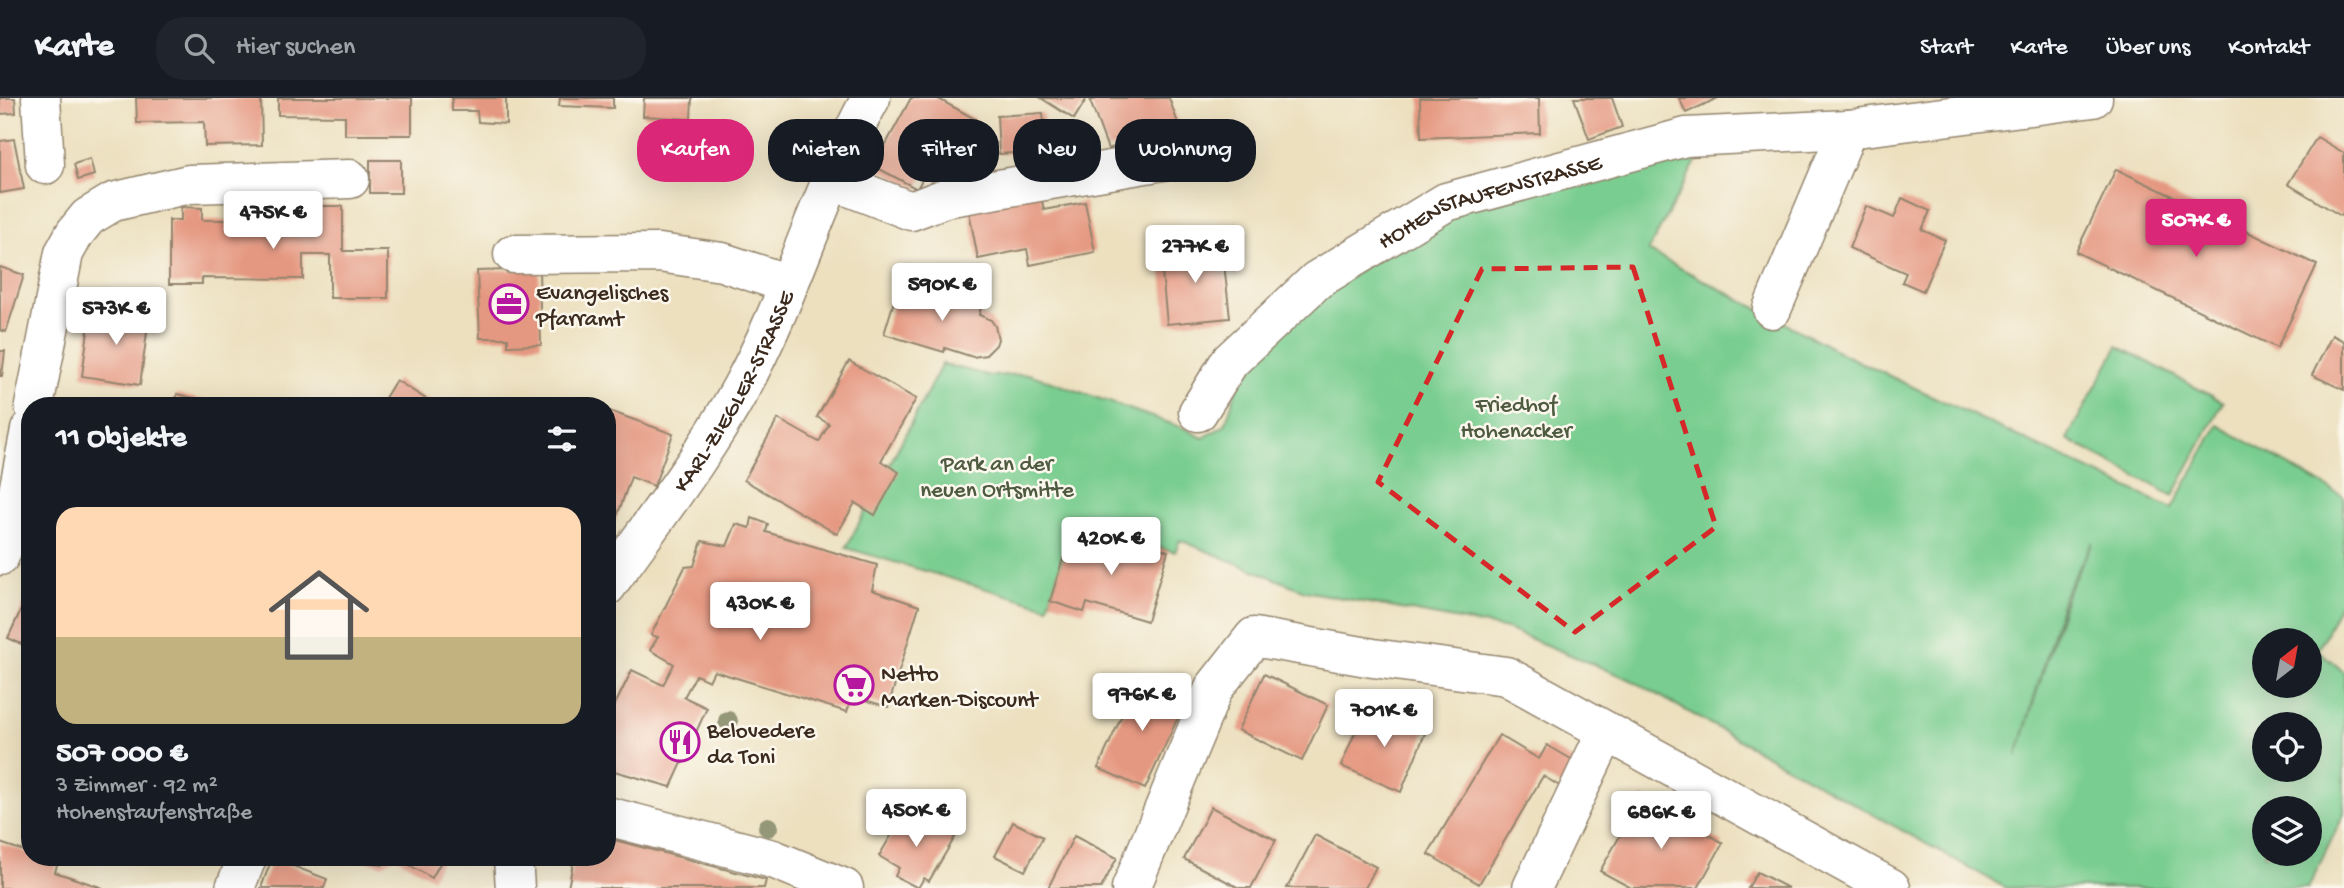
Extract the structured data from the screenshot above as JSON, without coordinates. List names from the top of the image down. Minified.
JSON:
{"streets":{"street":["HOHENSTAUFENSTRASSE","KARL-ZIEGLER-STRASSE"]},"parks":["Friedhof Hohenacker","Park an der neuen Ortsmitte"],"places":{"office":["Evangelisches Pfarramt"],"supermarket":["Netto Marken-Discount"],"restaurant":["Belovedere da Toni"]},"north":"top right","page":{"header":"Karte","search":"Hier suchen","nav":["Start","Karte","Über uns","Kontakt"],"chip":["Kaufen","Mieten","Filter","Neu","Wohnung"],"price":["475K €","507K €","277K €","590K €","573K €","420K €","430K €","976K €","701K €","450K €","686K €"],"heading":"11 Objekte","list":[{"name":"507 000 €","note":"3 Zimmer · 92 m² · Hohenstaufenstraße"}]}}
